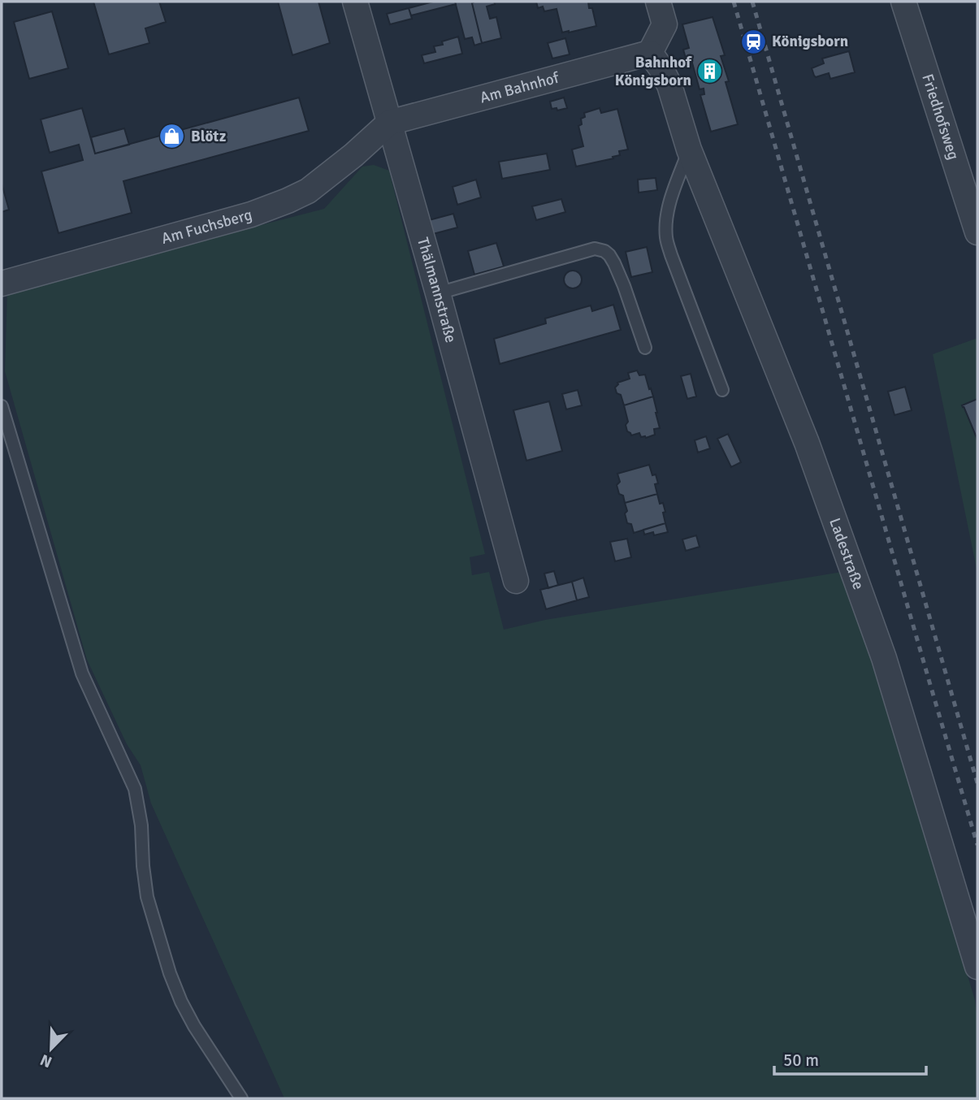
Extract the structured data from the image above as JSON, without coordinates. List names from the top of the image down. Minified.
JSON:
{"streets":{"street":["Am Bahnhof","Friedhofsweg","Am Fuchsberg","Thälmannstraße","Ladestraße"]},"crossings":[["Am Bahnhof","Am Fuchsberg"],["Am Bahnhof","Thälmannstraße"],["Am Fuchsberg","Thälmannstraße"]],"places":{"station":["Königsborn"],"building":["Bahnhof Königsborn"],"shop":["Blötz"]},"scale_bar":"50 m","north":"bottom left"}
